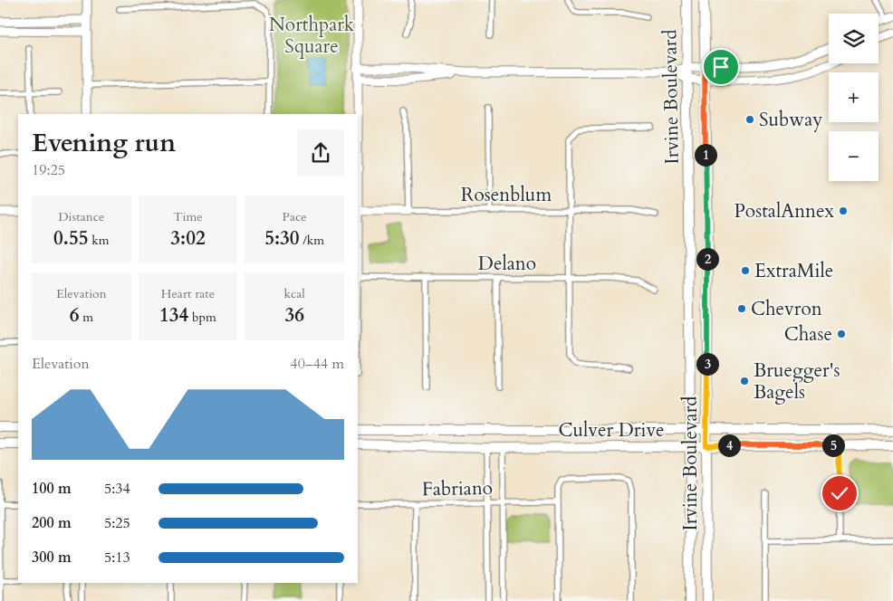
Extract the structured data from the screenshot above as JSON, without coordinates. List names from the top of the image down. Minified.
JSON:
{"streets":{"main road":["Irvine Boulevard","Culver Drive"],"street":["Rosenblum","Delano","Fabriano"]},"crossings":[["Irvine Boulevard","Culver Drive"]],"parks":["Northpark Square"],"places":["Subway","PostalAnnex","ExtraMile","Chevron","Chase","Bruegger's Bagels"],"page":{"map_buttons":["+","−"],"heading":["Evening run","19:25"],"pins":["1","2","3","4","5"],"stats":[["Distance","0.55 km"],["Time","3:02"],["Pace","5:30 /km"],["Elevation","6 m"],["Heart rate","134 bpm"],["kcal","36"]],"chart":["Elevation","40–44 m"],"list":[{"name":"100 m","note":"5:34"},{"name":"200 m","note":"5:25"},{"name":"300 m","note":"5:13"}]}}
